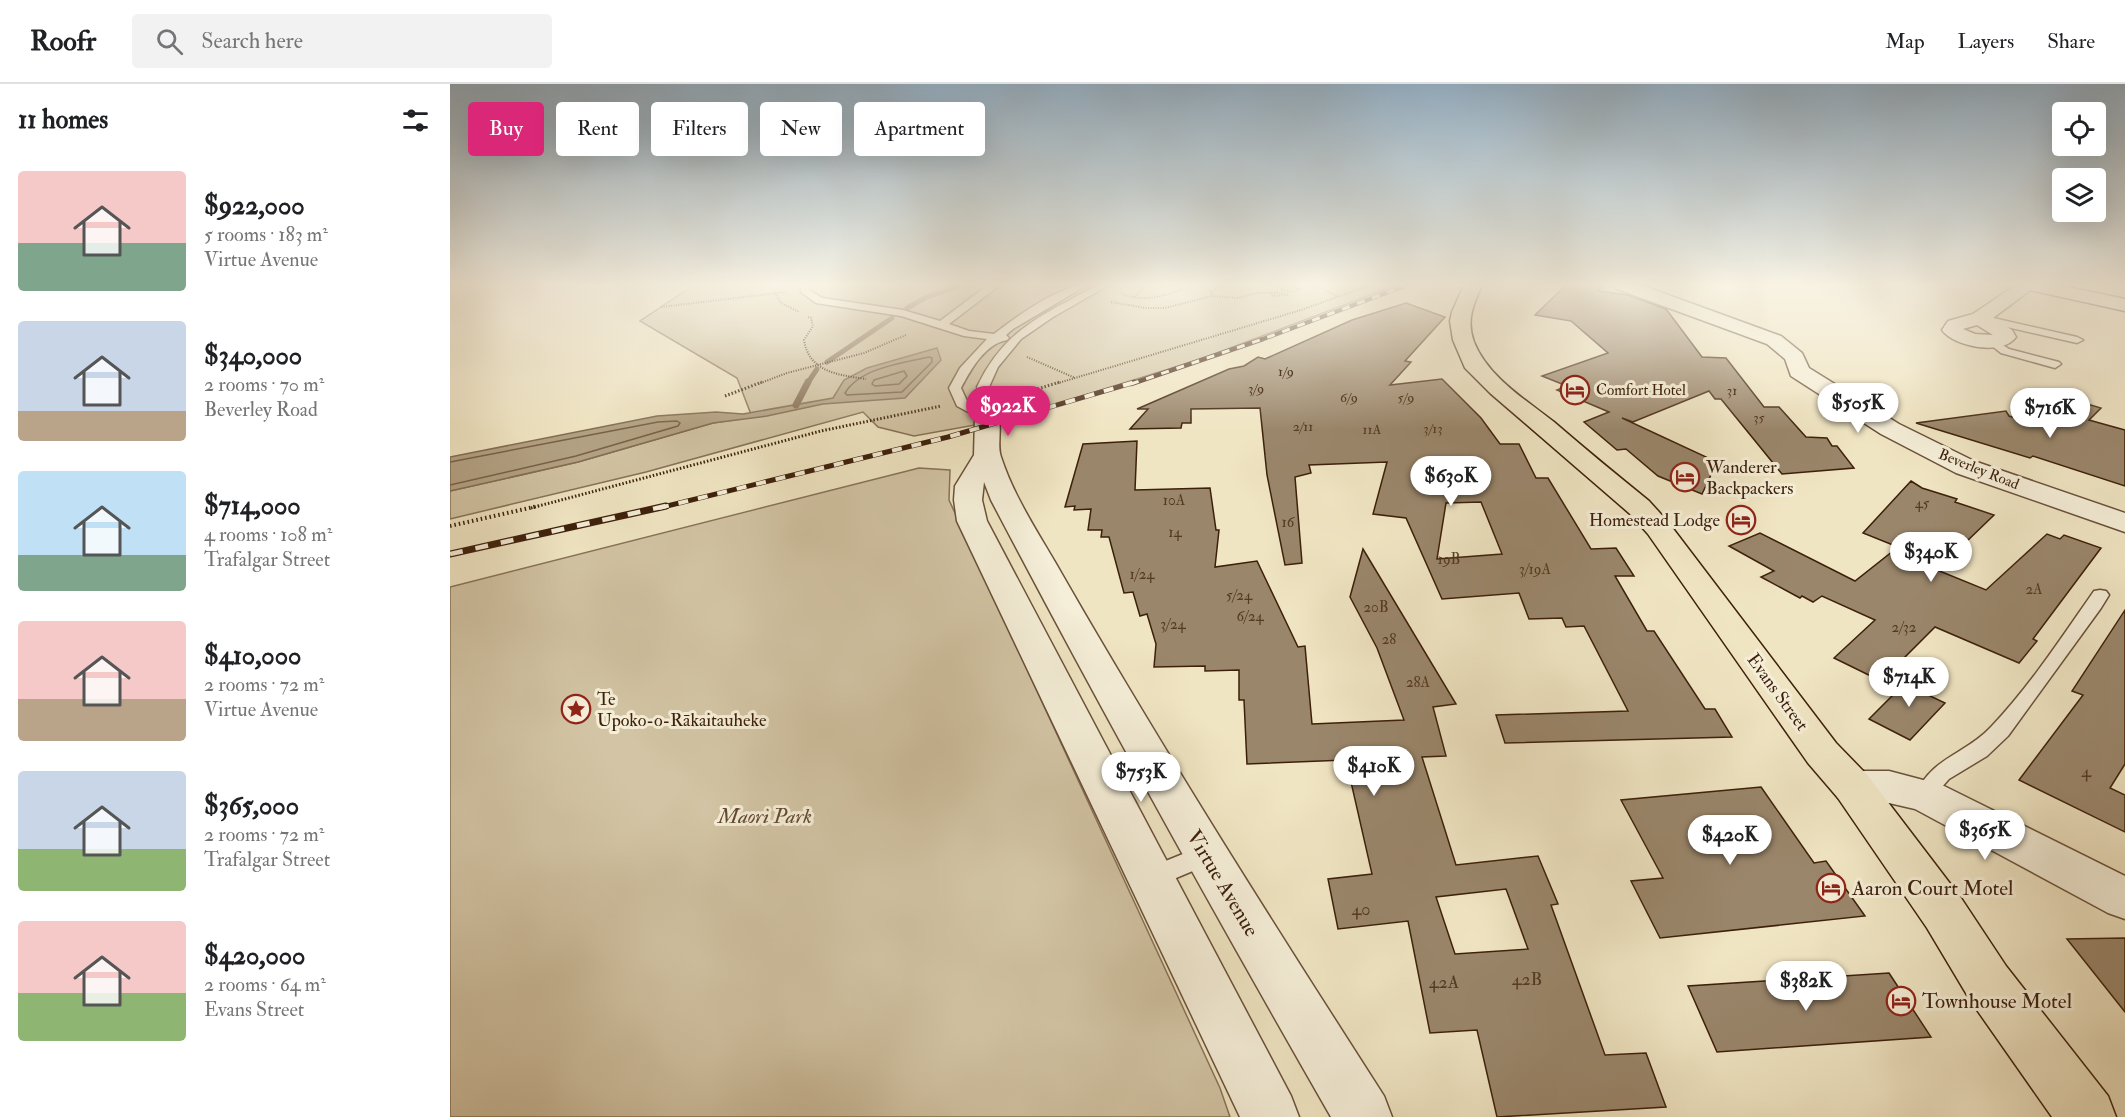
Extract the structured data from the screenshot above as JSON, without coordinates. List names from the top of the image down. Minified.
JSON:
{"streets":{"highway":["Evans Street"],"street":["Beverley Road","Virtue Avenue"]},"parks":["Maori Park"],"places":{"hotel":["Comfort Hotel","Wanderer Backpackers","Homestead Lodge","Aaron Court Motel","Townhouse Motel"],"place":["Te Upoko-o-Rākaitauheke"]},"house_numbers":["1/9","3/9","31","6/9","5/9","35","2/11","3/13","11A","10A","45","16","14","19B","3/19A","1/24","2A","5/24","20B","6/24","3/24","2/32","28","28A","4","40","42B","42A"],"page":{"header":"Roofr","search":"Search here","nav":["Map","Layers","Share"],"heading":"11 homes","chip":["Buy","Rent","Filters","New","Apartment"],"list":[{"name":"$922,000","note":"5 rooms · 183 m² · Virtue Avenue"},{"name":"$340,000","note":"2 rooms · 70 m² · Beverley Road"},{"name":"$714,000","note":"4 rooms · 108 m² · Trafalgar Street"},{"name":"$410,000","note":"2 rooms · 72 m² · Virtue Avenue"},{"name":"$365,000","note":"2 rooms · 72 m² · Trafalgar Street"},{"name":"$420,000","note":"2 rooms · 64 m² · Evans Street"}],"price":["$505K","$922K","$716K","$630K","$340K","$714K","$410K","$753K","$365K","$420K","$382K"]}}
